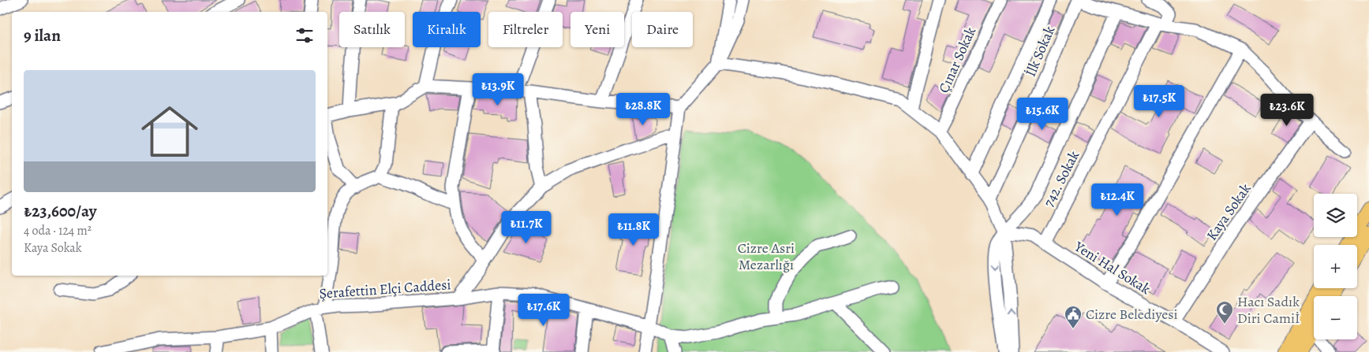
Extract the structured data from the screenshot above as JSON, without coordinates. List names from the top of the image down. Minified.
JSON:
{"streets":{"street":["İlk Sokak","Çınar Sokak","742. Sokak","Kaya Sokak","Yeni Hal Sokak","Şerafettin Elçi Caddesi"]},"crossings":[["742. Sokak","Yeni Hal Sokak"],["Kaya Sokak","Yeni Hal Sokak"]],"parks":["Cizre Asri Mezarlığı"],"places":{"mosque":["Hacı Sadık Diri Camiİ"],"public building":["Cizre Belediyesi"]},"page":{"chip":["Satılık","Kiralık","Filtreler","Yeni","Daire"],"heading":"9 ilan","list":[{"name":"₺23,600/ay","note":"4 oda · 124 m² · Kaya Sokak"}],"price":["₺13.9K","₺17.5K","₺28.8K","₺23.6K","₺15.6K","₺12.4K","₺11.7K","₺11.8K","₺17.6K"],"map_buttons":["+","−"]}}
